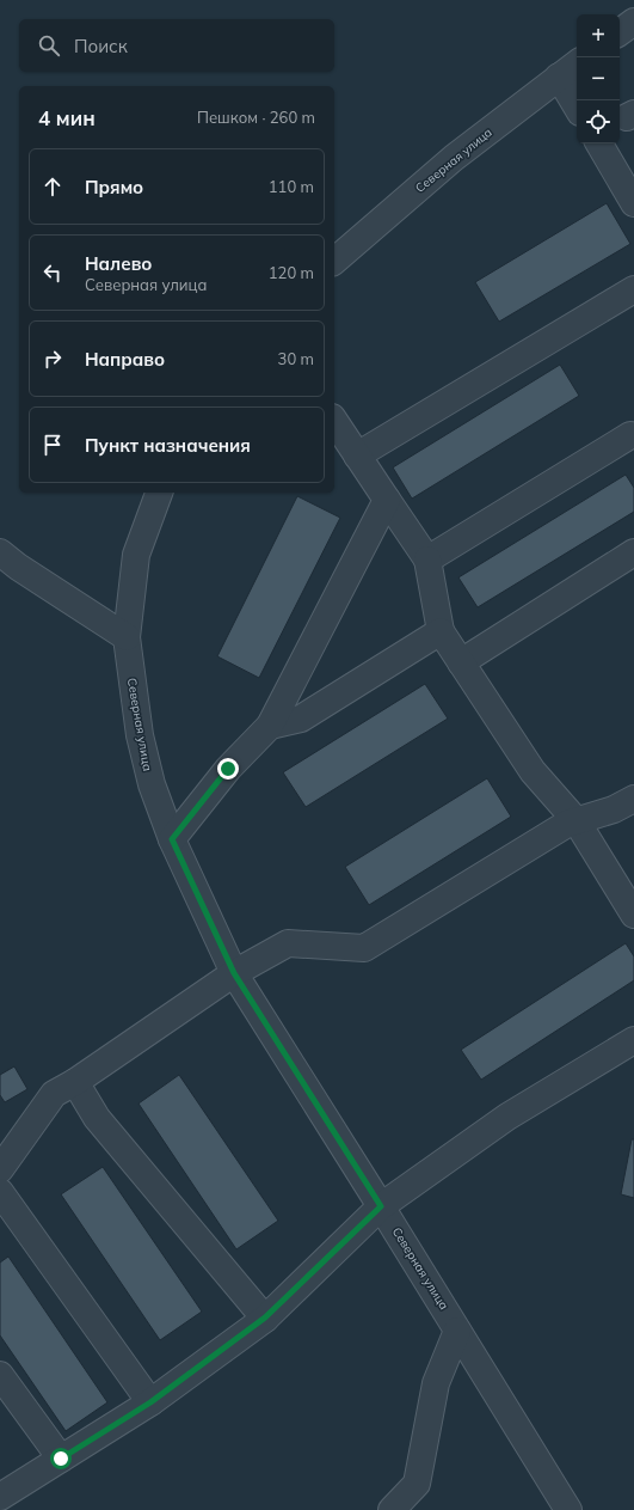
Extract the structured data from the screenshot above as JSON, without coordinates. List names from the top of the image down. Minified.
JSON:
{"streets":{"street":["Северная улица"]},"page":{"map_buttons":["+","−"],"search":"Поиск","heading":["4 мин","Пешком · 260 m"],"list":[["Прямо","110 m"],["Налево","Северная улица","120 m"],["Направо","30 m"],"Пункт назначения"]}}
